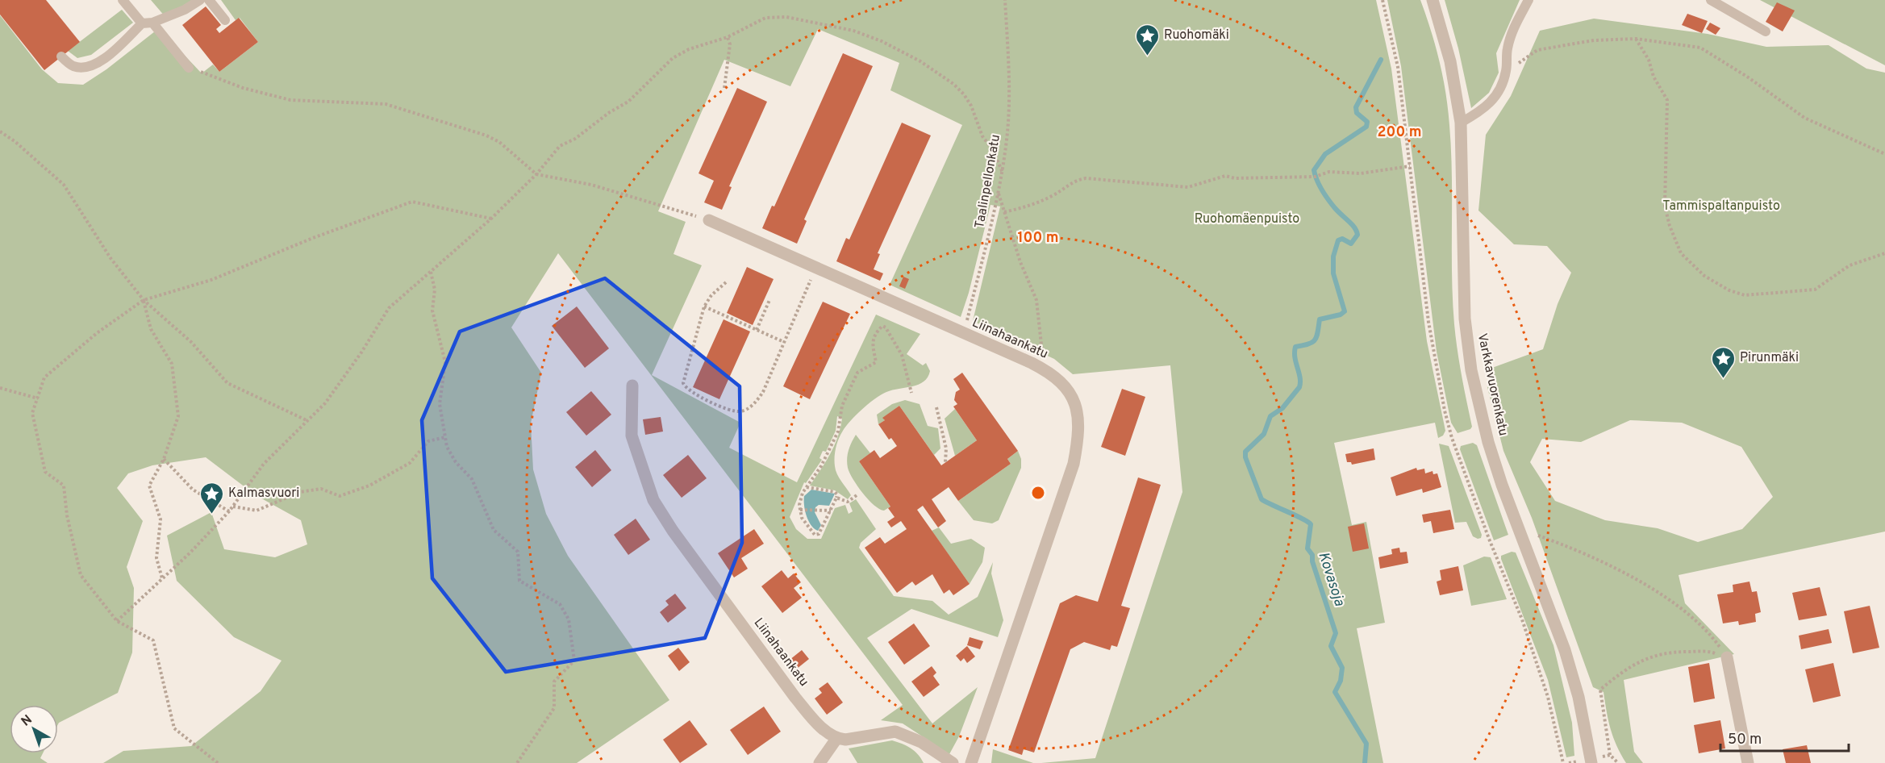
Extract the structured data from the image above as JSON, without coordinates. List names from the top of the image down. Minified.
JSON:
{"streets":{"street":["Liinahaankatu","Varkkavuorenkatu"],"path":["Taalinpellonkatu"]},"crossings":[["Taalinpellonkatu","Liinahaankatu"]],"water":["Kovasoja"],"parks":["Tammispaltanpuisto","Ruohomäenpuisto"],"places":{"place":["Ruohomäki","Pirunmäki","Kalmasvuori"]},"scale_bar":"50 m","north":"top left","rings":["200 m","100 m"]}
